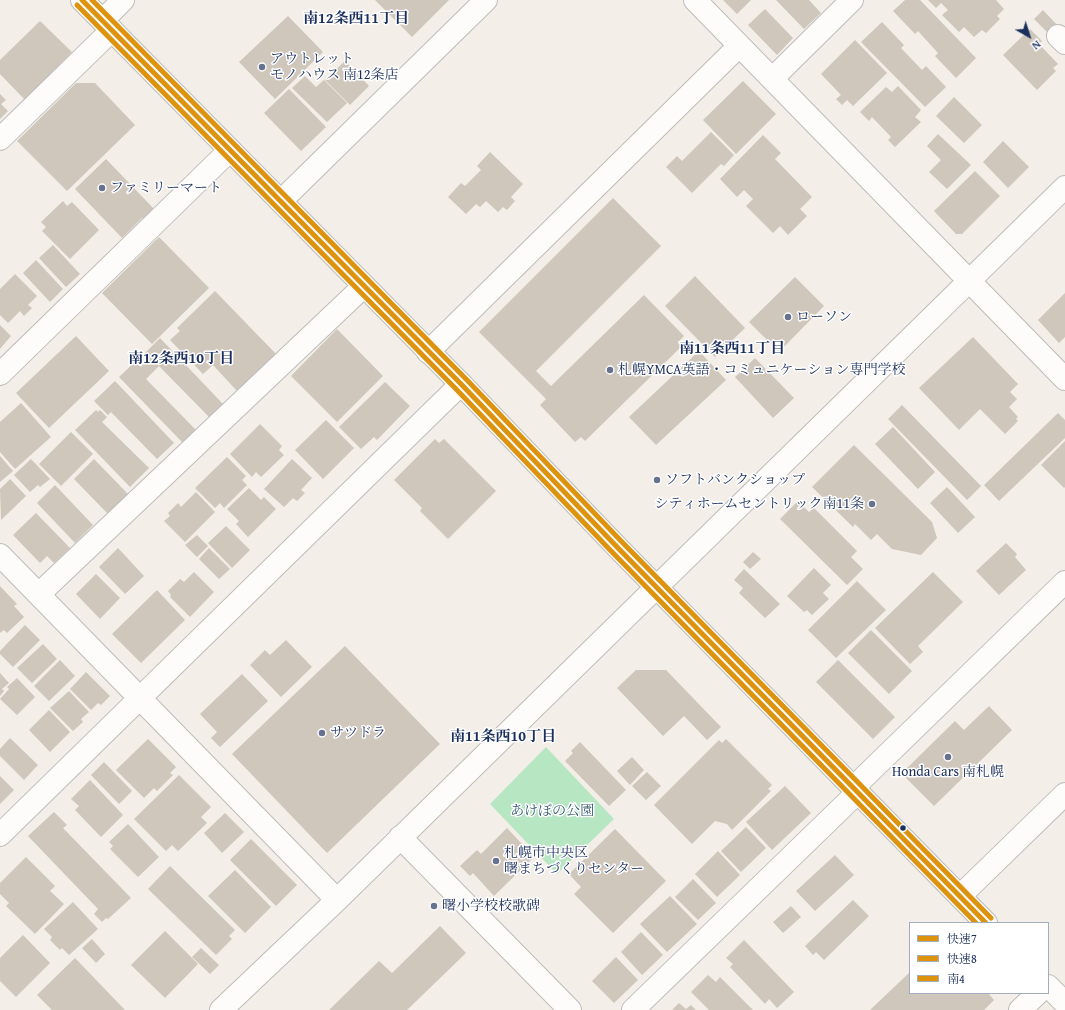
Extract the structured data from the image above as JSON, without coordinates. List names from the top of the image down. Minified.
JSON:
{"districts":["南12条西11丁目","南11条西11丁目","南12条西10丁目","南11条西10丁目"],"parks":["あけぼの公園"],"places":["アウトレット モノハウス 南12条店","ファミリーマート","ローソン","札幌YMCA英語・コミュニケーション専門学校","ソフトバンクショップ","シティホームセントリック南11条","サツドラ","Honda Cars 南札幌","札幌市中央区 曙まちづくりセンター","曙小学校校歌碑"],"lines":["transit line 快速7","transit line 南4","transit line 快速8"],"legend":["快速7","快速8","南4"],"north":"bottom right"}
